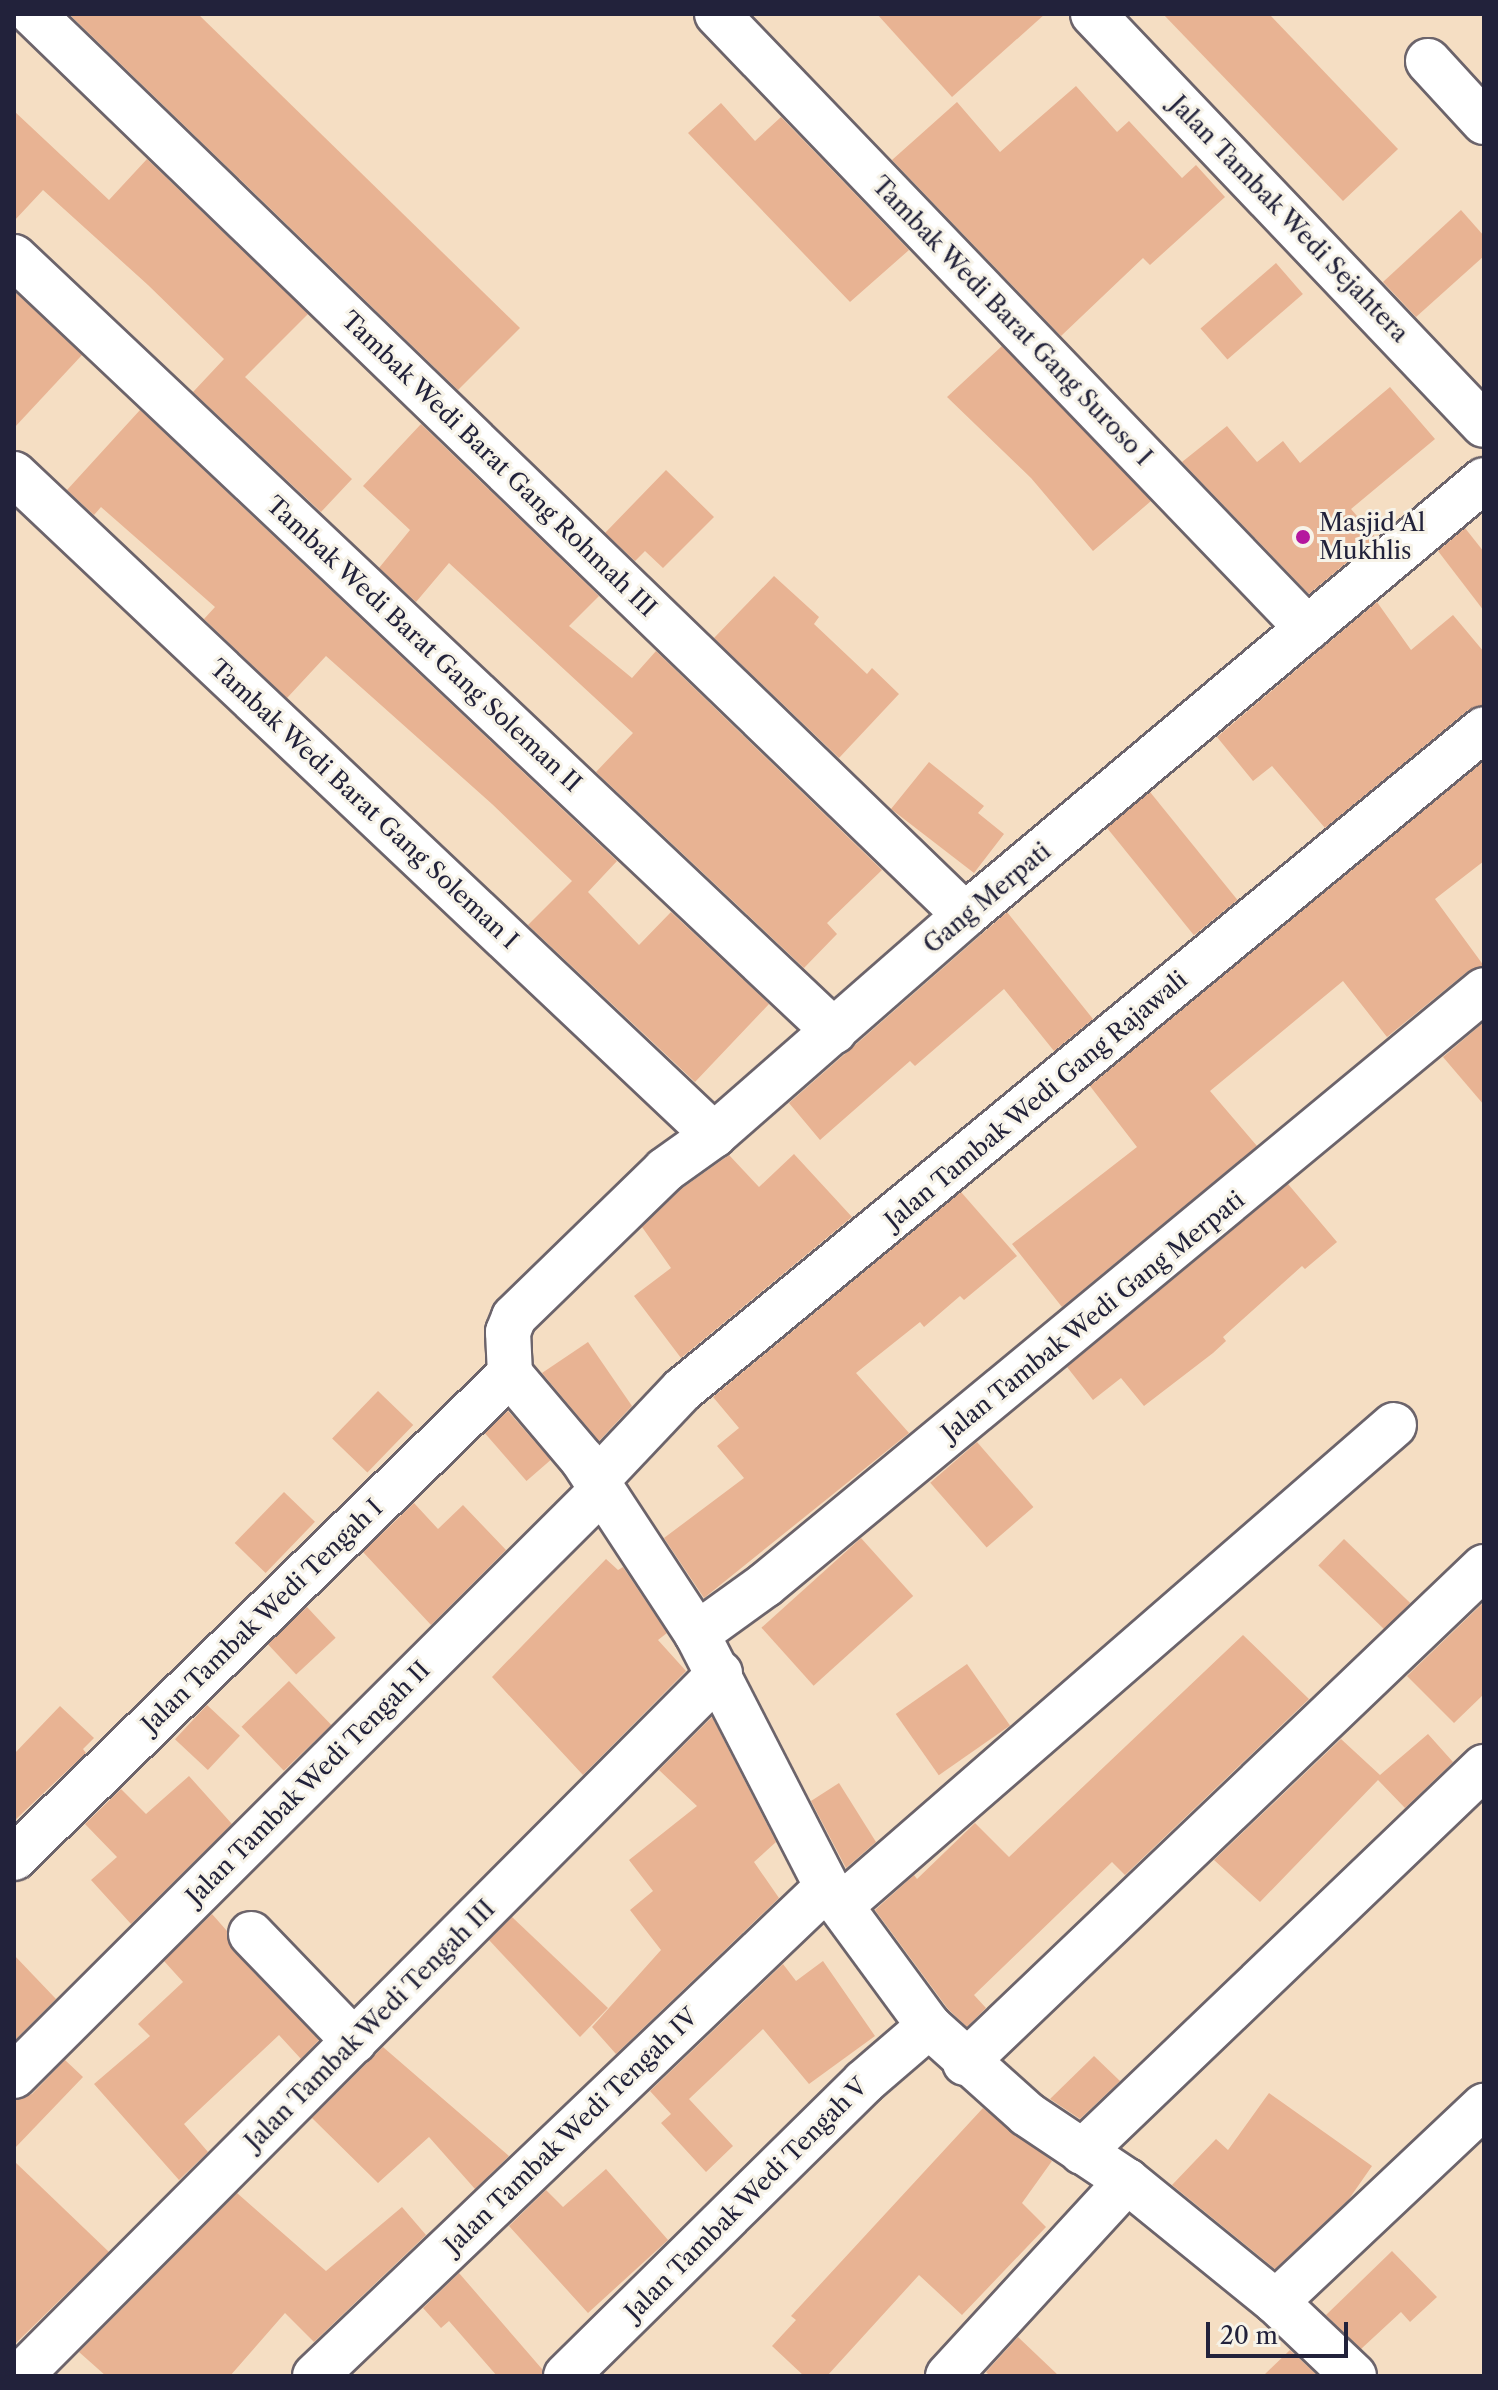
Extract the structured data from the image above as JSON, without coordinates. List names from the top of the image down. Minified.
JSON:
{"streets":{"street":["Jalan Tambak Wedi Sejahtera","Tambak Wedi Barat Gang Suroso I","Tambak Wedi Barat Gang Rohmah III","Tambak Wedi Barat Gang Soleman II","Tambak Wedi Barat Gang Soleman I","Gang Merpati","Jalan Tambak Wedi Gang Rajawali","Jalan Tambak Wedi Gang Merpati","Jalan Tambak Wedi Tengah I","Jalan Tambak Wedi Tengah II","Jalan Tambak Wedi Tengah III","Jalan Tambak Wedi Tengah IV","Jalan Tambak Wedi Tengah V"]},"crossings":[["Tambak Wedi Barat Gang Suroso I","Gang Merpati"],["Tambak Wedi Barat Gang Rohmah III","Gang Merpati"],["Tambak Wedi Barat Gang Soleman II","Gang Merpati"],["Tambak Wedi Barat Gang Soleman I","Gang Merpati"],["Gang Merpati","Jalan Tambak Wedi Tengah I"],["Jalan Tambak Wedi Gang Rajawali","Jalan Tambak Wedi Tengah II"]],"places":["Masjid Al Mukhlis"],"scale_bar":"20 m"}
